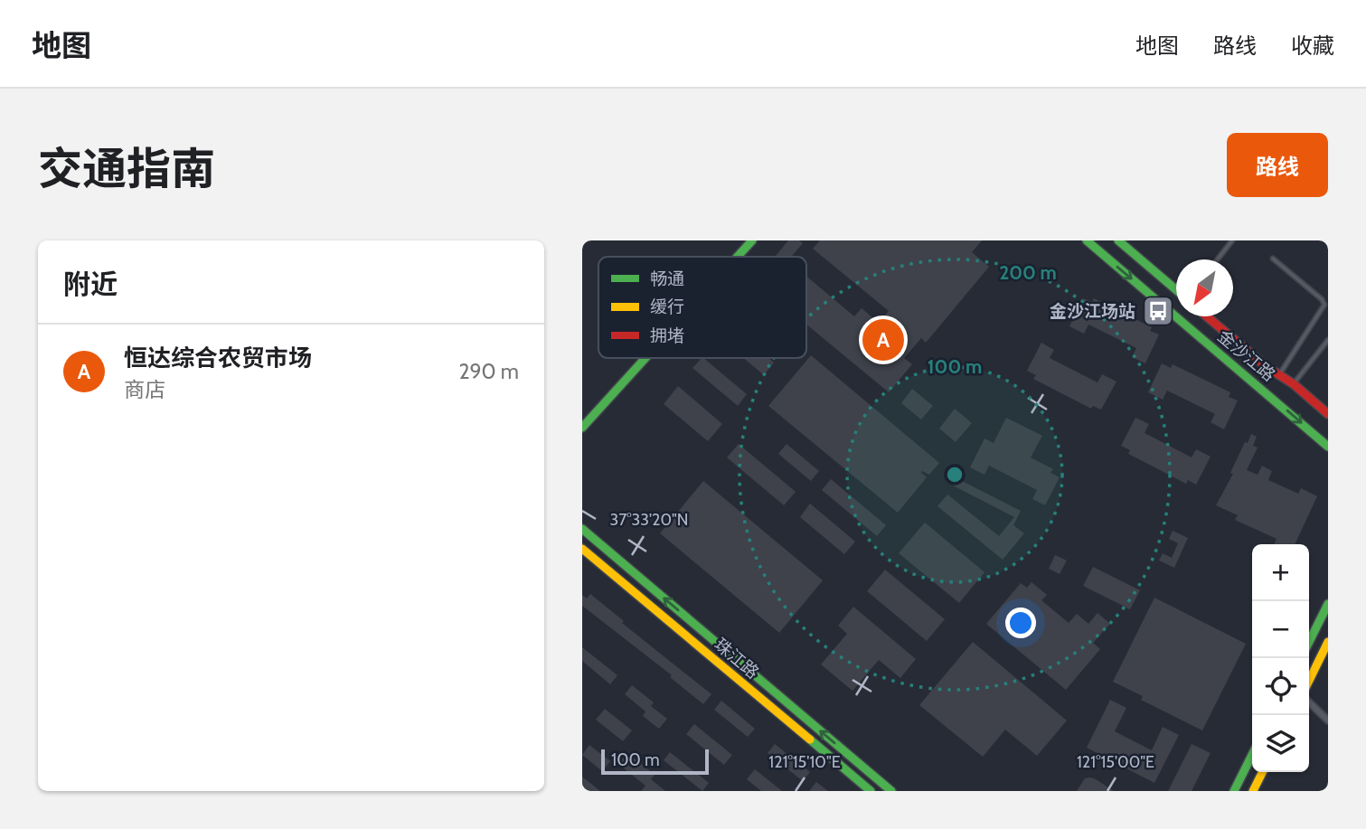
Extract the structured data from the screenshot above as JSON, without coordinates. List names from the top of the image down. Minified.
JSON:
{"streets":{"main road":["金沙江路","珠江路"]},"places":{"bus stop":["金沙江场站"]},"legend":["畅通","缓行","拥堵"],"scale_bar":"100 m","north":"bottom left","page":{"header":"地图","nav":["地图","路线","收藏"],"title":"交通指南","buttons":"路线","heading":"附近","pins":"A","list":[{"mark":"A","name":"恒达综合农贸市场","note":"商店","value":"290 m"}],"map_buttons":["+","−"],"scale":"100 m"},"coordinates":["37°33'20\"N","121°15'10\"E","121°15'00\"E"],"rings":["200 m","100 m"]}
